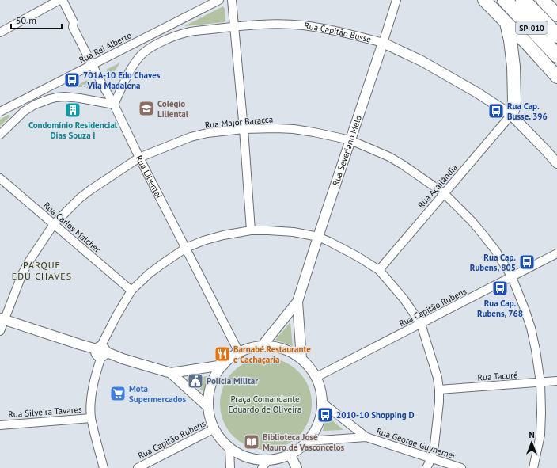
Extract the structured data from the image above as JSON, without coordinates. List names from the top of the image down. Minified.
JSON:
{"streets":{"highway":["SP-010"],"street":["Rua Capitão Busse","Rua Rei Alberto","Rua Major Baracca","Rua Severiano Melo","Rua Liliental","Rua Açailândia","Rua Carlos Malcher","Rua Capitão Rubens","Rua Tacuré","Rua Silveira Tavares","Rua George Guynemer"]},"crossings":[["Rua Capitão Busse","Rua Severiano Melo"],["Rua Capitão Busse","Rua Liliental"],["Rua Capitão Busse","Rua Açailândia"],["Rua Rei Alberto","Rua Liliental"],["Rua Major Baracca","Rua Severiano Melo"],["Rua Major Baracca","Rua Liliental"],["Rua Major Baracca","Rua Açailândia"],["Rua Major Baracca","Rua Carlos Malcher"],["Rua Major Baracca","Rua Capitão Rubens"],["Rua Major Baracca","Rua Tacuré"]],"districts":["PARQUE EDU CHAVES"],"parks":["Praça Comandante Eduardo de Oliveira"],"places":{"bus stop":["701A-10 Edu Chaves - Vila Madalena","Rua Cap. Busse, 396","Rua Cap. Rubens, 805","Rua Cap. Rubens, 768","2010-10 Shopping D"],"school or university":["Colégio Liliental"],"building":["Condomínio Residencial Dias Souza I"],"restaurant":["Barnabé Restaurante e Cachaçaria"],"public building":["Polícia Militar"],"supermarket":["Mota Supermercados"],"library":["Biblioteca José Mauro de Vasconcelos"]},"scale_bar":"50 m","north":"top"}
